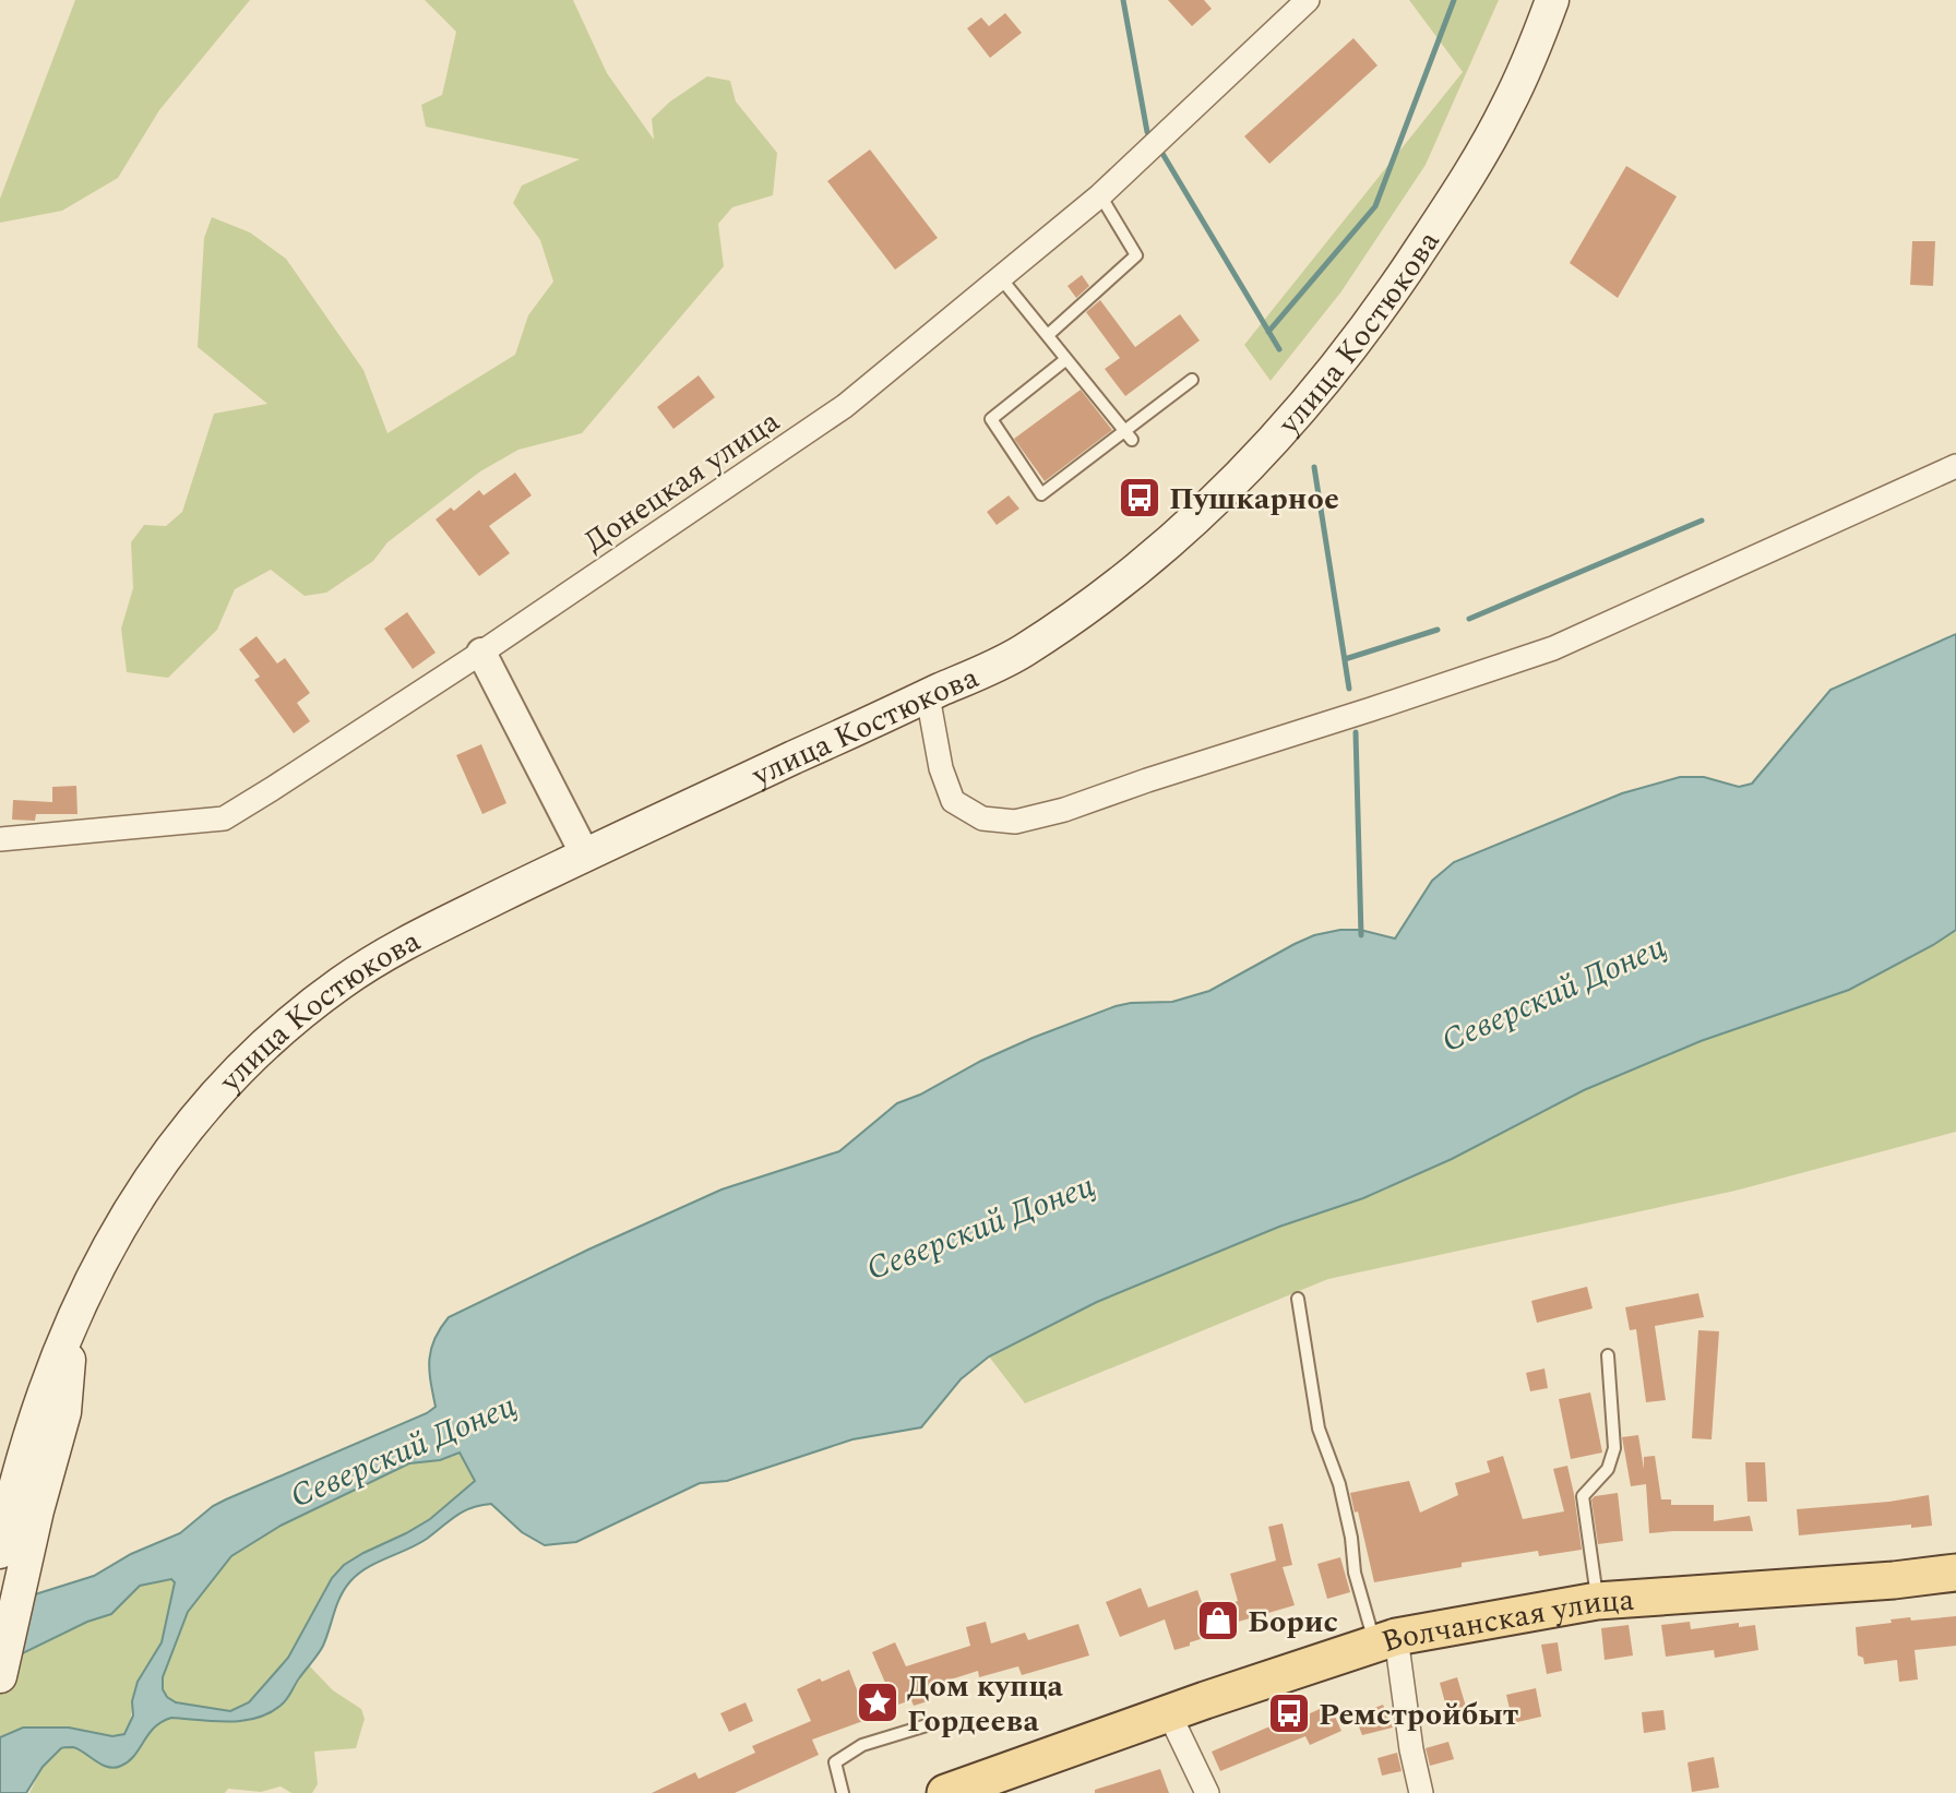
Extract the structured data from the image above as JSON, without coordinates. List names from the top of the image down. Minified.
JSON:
{"streets":{"main road":["улица Костюкова","Волчанская улица"],"street":["Донецкая улица"]},"water":["Северский Донец"],"places":{"bus stop":["Пушкарное","Ремстройбыт"],"shop":["Борис"],"place":["Дом купца Гордеева"]}}
